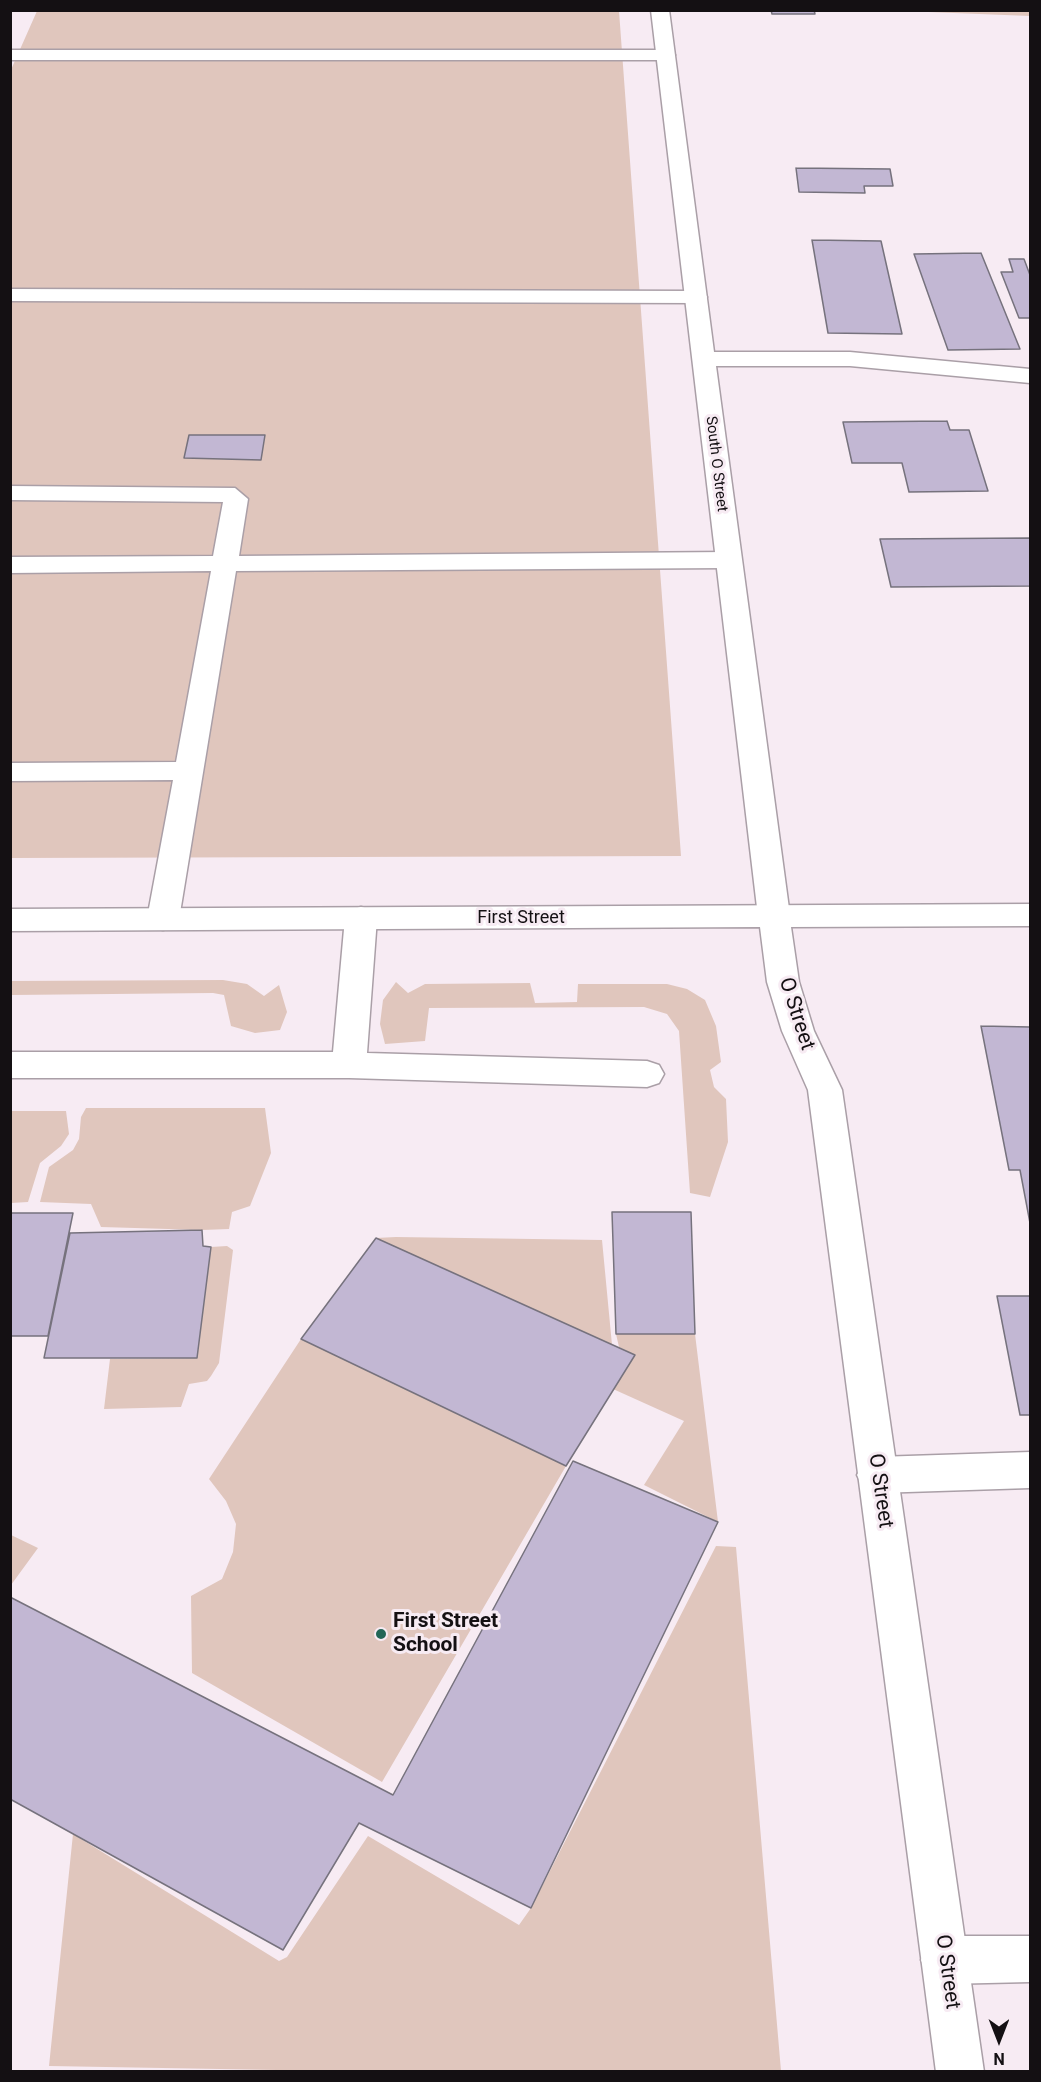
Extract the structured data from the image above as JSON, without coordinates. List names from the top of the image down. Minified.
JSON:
{"streets":{"street":["South O Street","First Street","O Street"]},"crossings":[["South O Street","First Street"],["South O Street","O Street"],["First Street","O Street"]],"places":["First Street School"],"north":"bottom"}
